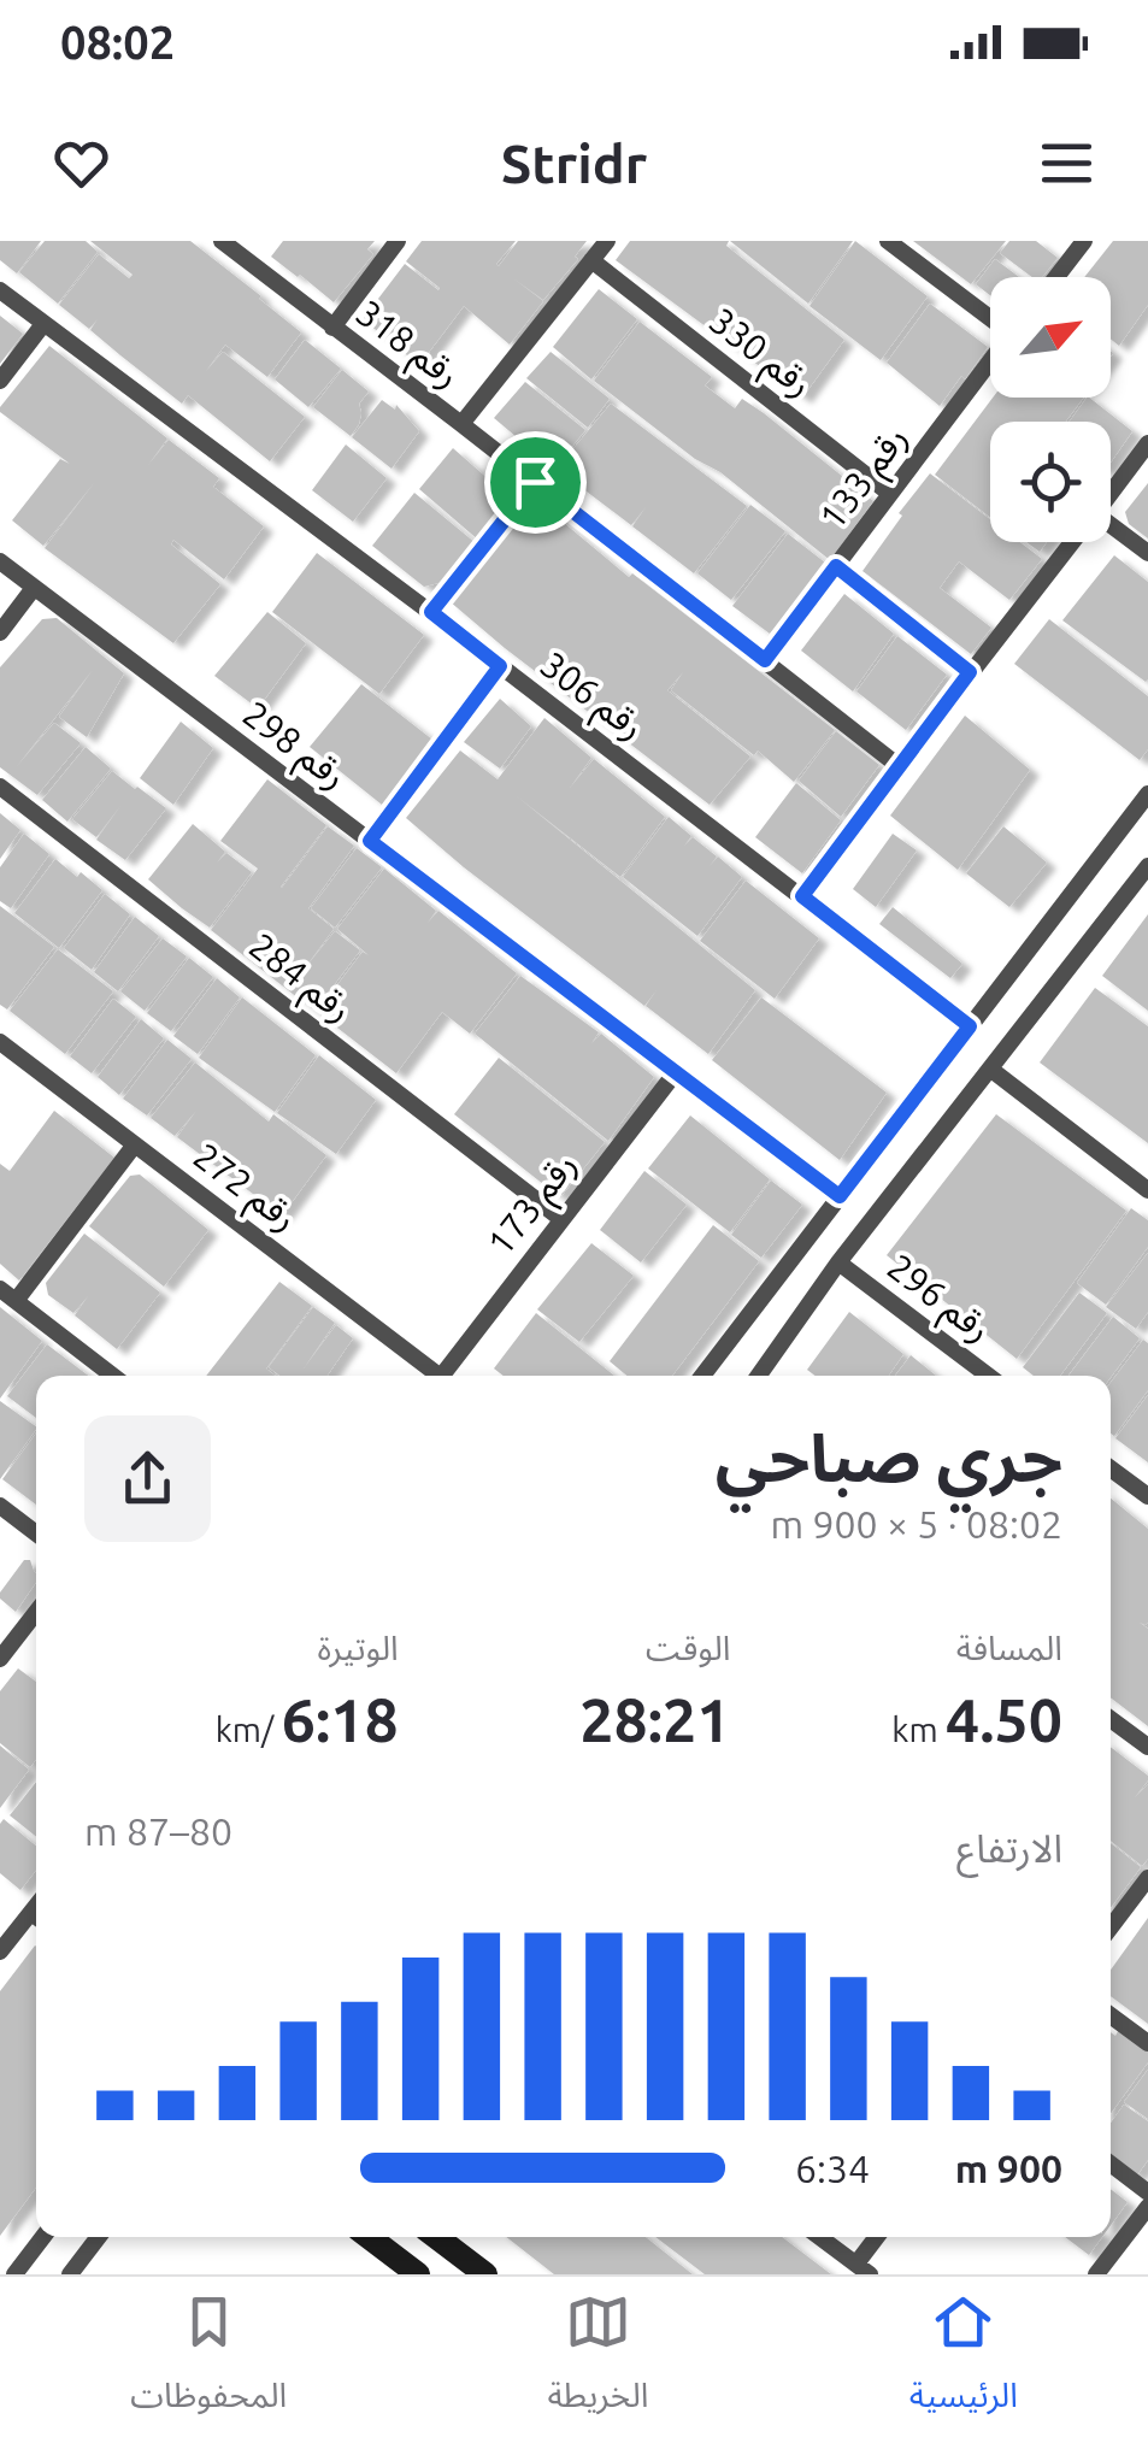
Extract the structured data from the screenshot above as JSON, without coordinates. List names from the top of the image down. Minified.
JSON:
{"streets":{"street":["رقم 318","رقم 330","رقم 133","رقم 306","رقم 298","رقم 284","رقم 272","رقم 173","رقم 296"]},"crossings":[["رقم 318","رقم 133"],["رقم 330","رقم 133"],["رقم 298","رقم 173"],["رقم 284","رقم 173"]],"north":"top right","page":{"status":"08:02","header":"Stridr","heading":["جري صباحي","08:02 · 5 × 900 m"],"stats":[["المسافة","4.50 km"],["الوقت","28:21"],["الوتيرة","6:18 /km"]],"chart":["الارتفاع","80–87 m"],"list":[{"name":"900 m","note":"6:34"}],"tabs":["الرئيسية","الخريطة","المحفوظات"]}}
